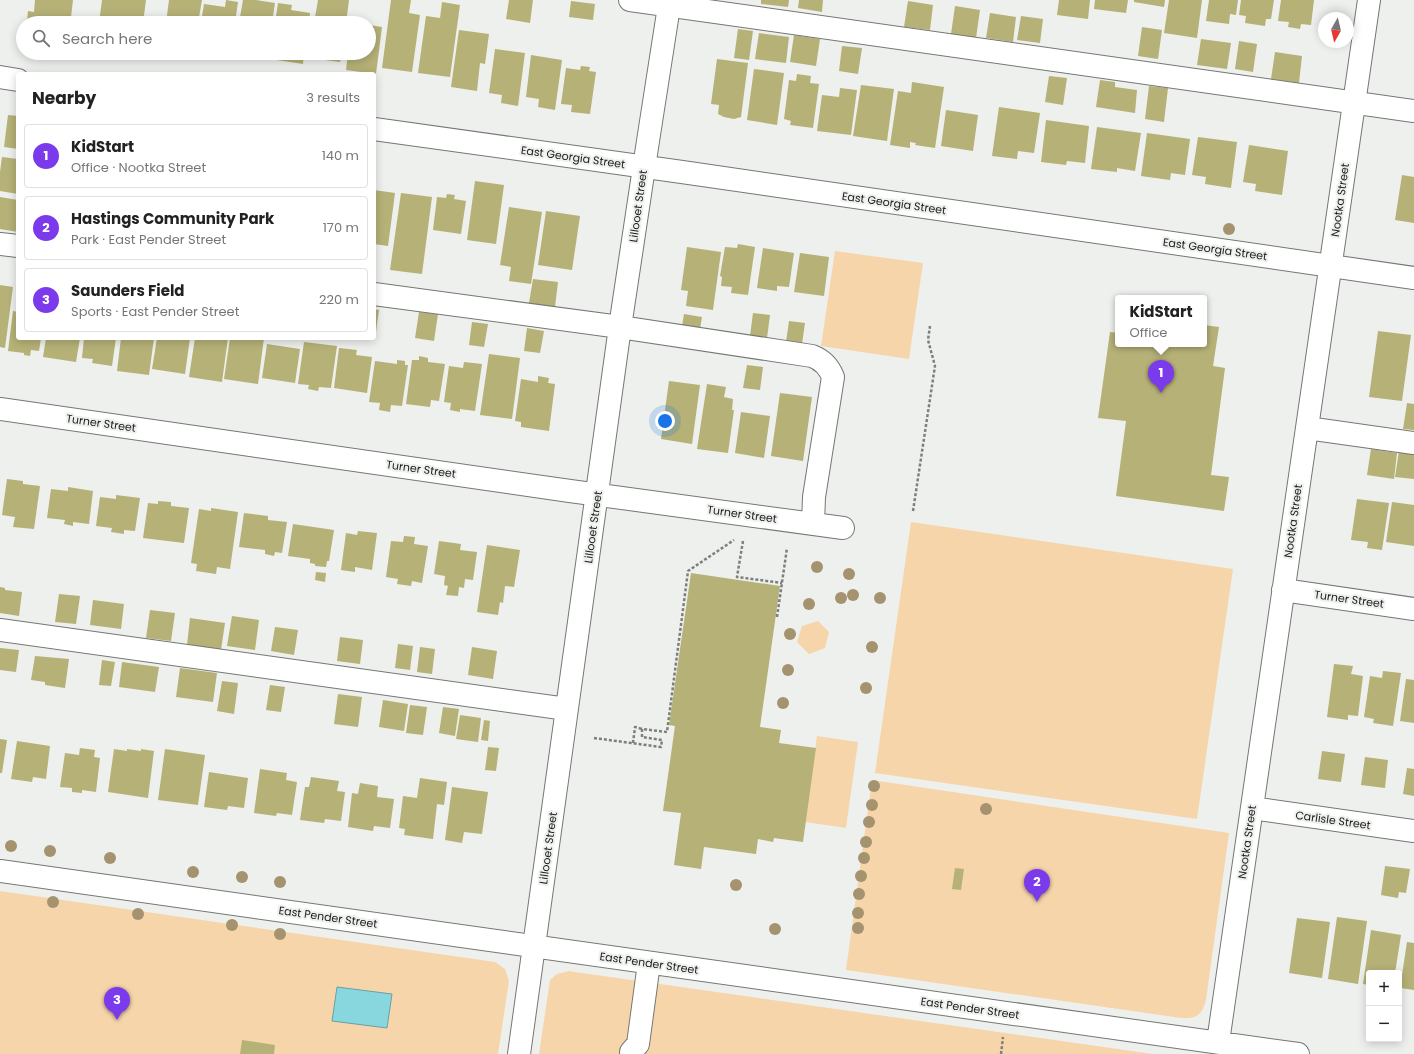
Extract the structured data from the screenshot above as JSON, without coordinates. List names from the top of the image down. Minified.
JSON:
{"streets":{"street":["East Georgia Street","Nootka Street","Lillooet Street","Turner Street","Carlisle Street","East Pender Street"]},"crossings":[["East Georgia Street","Nootka Street"],["East Georgia Street","Lillooet Street"],["Nootka Street","Turner Street"],["Nootka Street","Carlisle Street"],["Nootka Street","East Pender Street"],["Lillooet Street","Turner Street"],["Lillooet Street","East Pender Street"]],"north":"bottom","page":{"search":"Search here","heading":["Nearby","3 results"],"list":[{"mark":"1","name":"KidStart","note":"Office · Nootka Street","value":"140 m"},{"mark":"2","name":"Hastings Community Park","note":"Park · East Pender Street","value":"170 m"},{"mark":"3","name":"Saunders Field","note":"Sports · East Pender Street","value":"220 m"}],"popup":["KidStart","Office"],"pins":["1","2","3"],"map_buttons":["+","−"]}}
